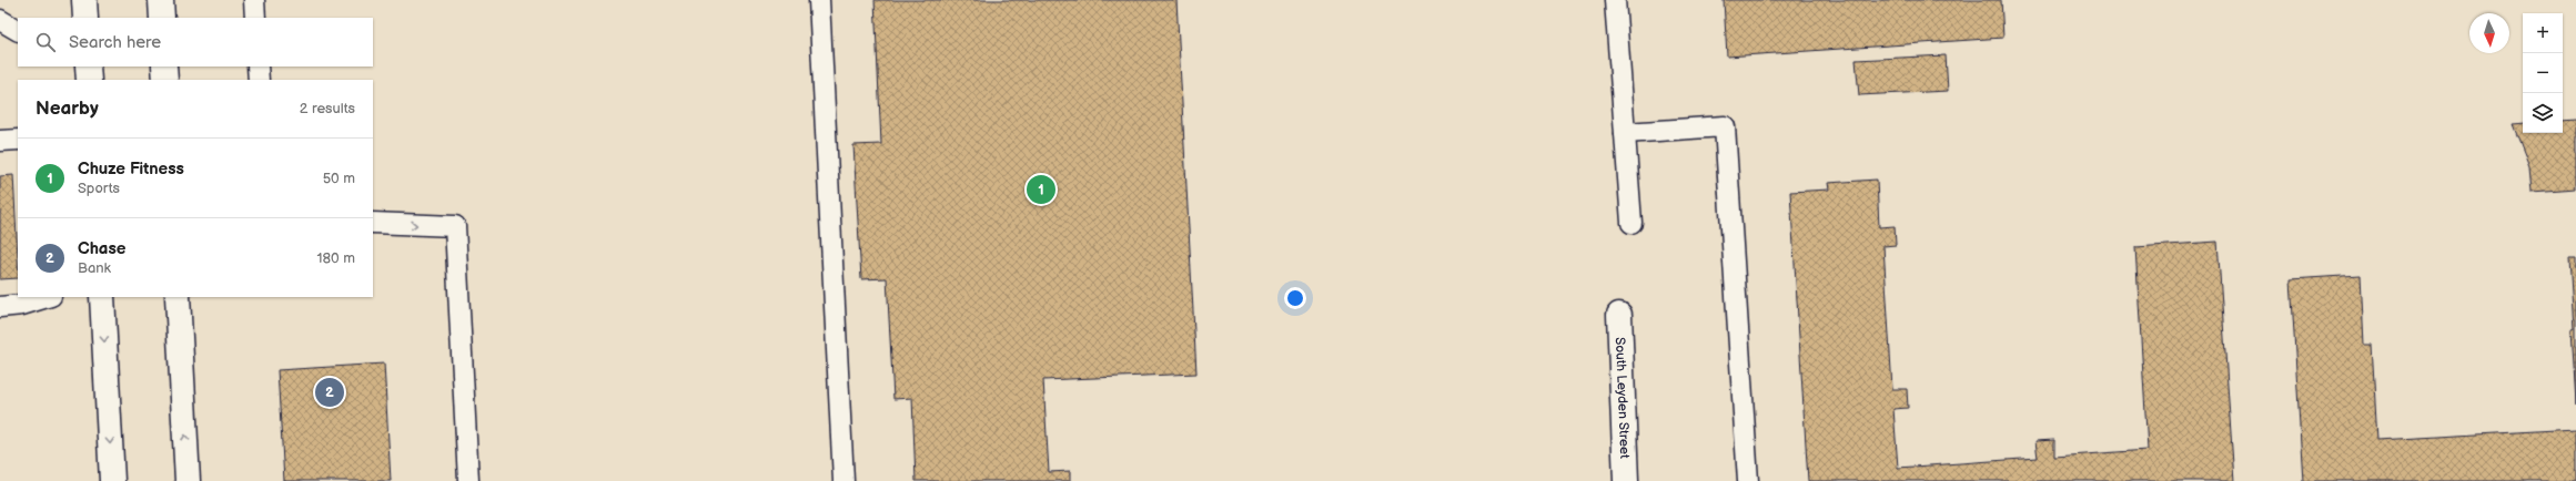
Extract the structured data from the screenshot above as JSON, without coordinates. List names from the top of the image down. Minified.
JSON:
{"streets":{"main road":["South Leyden Street"]},"north":"bottom","page":{"map_buttons":["+","−"],"search":"Search here","heading":["Nearby","2 results"],"list":[{"mark":"1","name":"Chuze Fitness","note":"Sports","value":"50 m"},{"mark":"2","name":"Chase","note":"Bank","value":"180 m"}],"pins":["1","2"]}}
